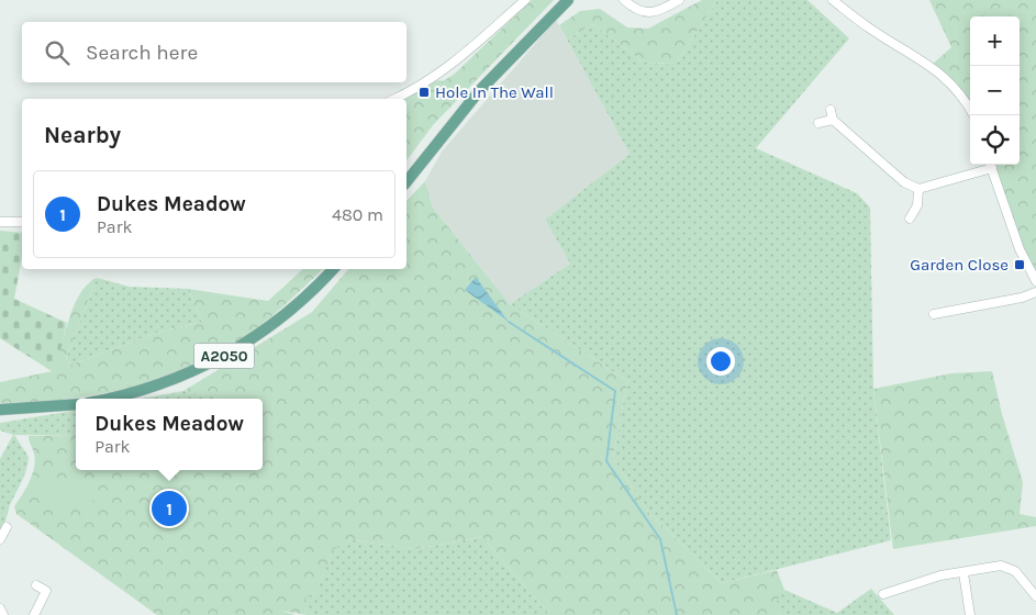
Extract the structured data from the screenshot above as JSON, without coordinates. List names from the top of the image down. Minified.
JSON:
{"streets":{"main road":["A2050"]},"places":{"transit":["Hole In The Wall","Garden Close"]},"page":{"map_buttons":["+","−"],"search":"Search here","heading":"Nearby","list":[{"mark":"1","name":"Dukes Meadow","note":"Park","value":"480 m"}],"popup":["Dukes Meadow","Park"],"pins":"1"}}
